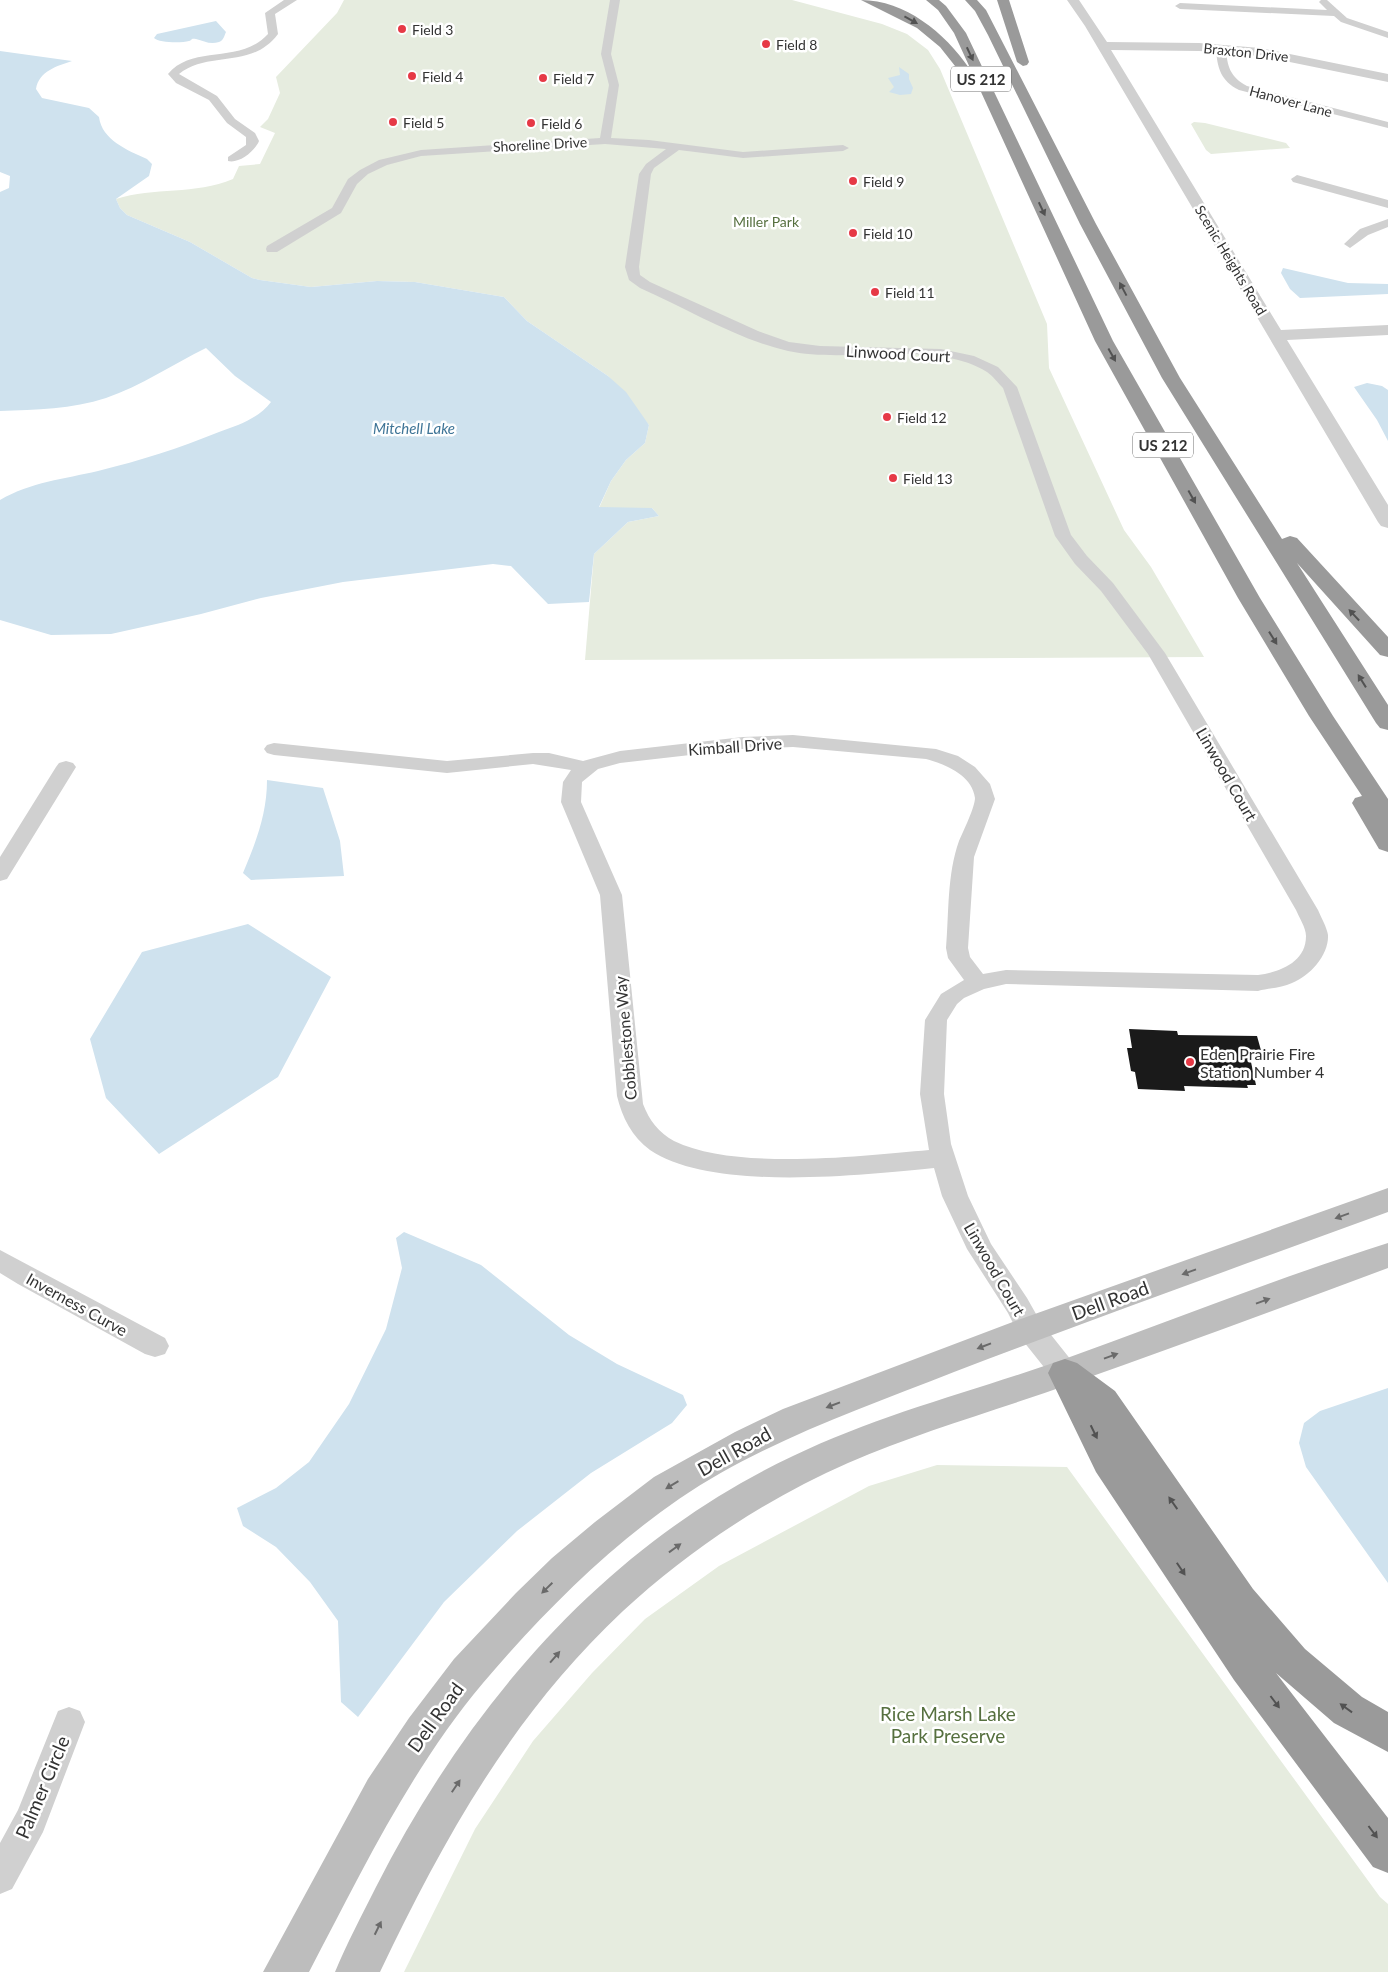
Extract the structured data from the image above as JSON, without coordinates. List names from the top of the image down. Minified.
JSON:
{"streets":{"highway":["US 212"],"main road":["Dell Road"],"street":["Braxton Drive","Hanover Lane","Shoreline Drive","Scenic Heights Road","Linwood Court","Kimball Drive","Cobblestone Way","Inverness Curve","Palmer Circle"]},"crossings":[["Braxton Drive","Hanover Lane"],["Braxton Drive","Scenic Heights Road"],["Shoreline Drive","Linwood Court"],["Linwood Court","Kimball Drive"],["Linwood Court","Cobblestone Way"],["Linwood Court","Dell Road"],["Kimball Drive","Cobblestone Way"]],"water":["Mitchell Lake"],"parks":["Miller Park","Rice Marsh Lake Park Preserve"],"places":["Field 3","Field 8","Field 4","Field 7","Field 5","Field 6","Field 9","Field 10","Field 11","Field 12","Field 13","Eden Prairie Fire Station Number 4"]}
